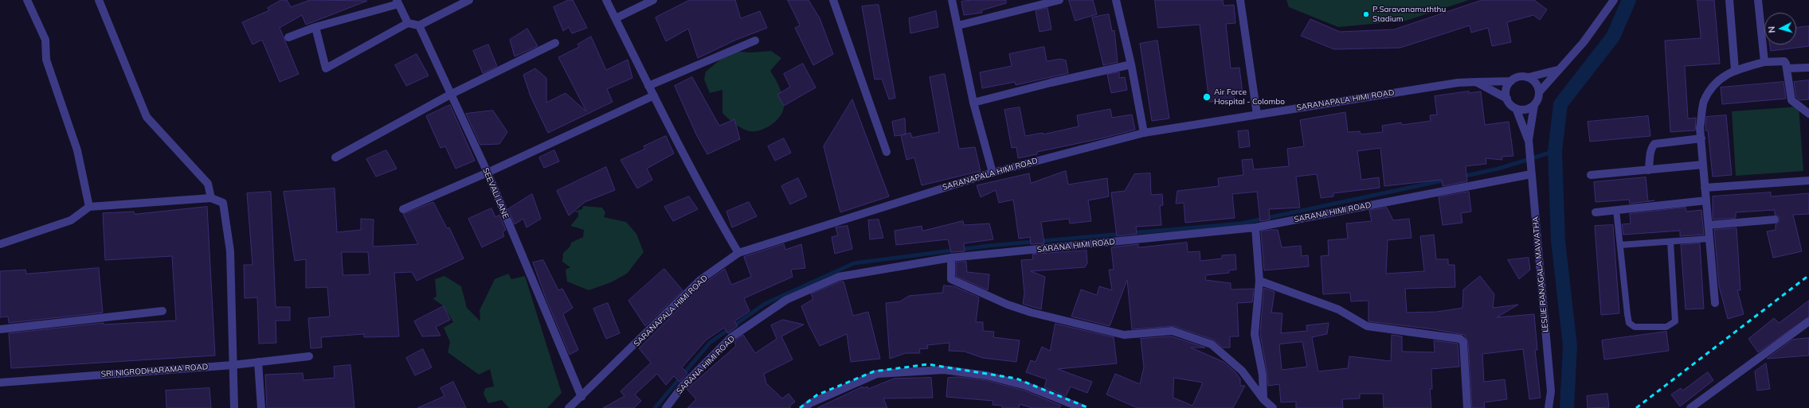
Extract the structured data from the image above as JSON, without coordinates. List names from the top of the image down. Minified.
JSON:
{"streets":{"street":["SARANAPALA HIMI ROAD","SEEVALI LANE","SARANA HIMI ROAD","LESLIE RANAGALA MAWATHA","SRI NIGRODHARAMA ROAD"]},"crossings":[["SARANAPALA HIMI ROAD","SEEVALI LANE"],["SARANAPALA HIMI ROAD","LESLIE RANAGALA MAWATHA"],["SARANA HIMI ROAD","LESLIE RANAGALA MAWATHA"]],"places":["P.Saravanamuththu Stadium","Air Force Hospital - Colombo"],"north":"left"}
